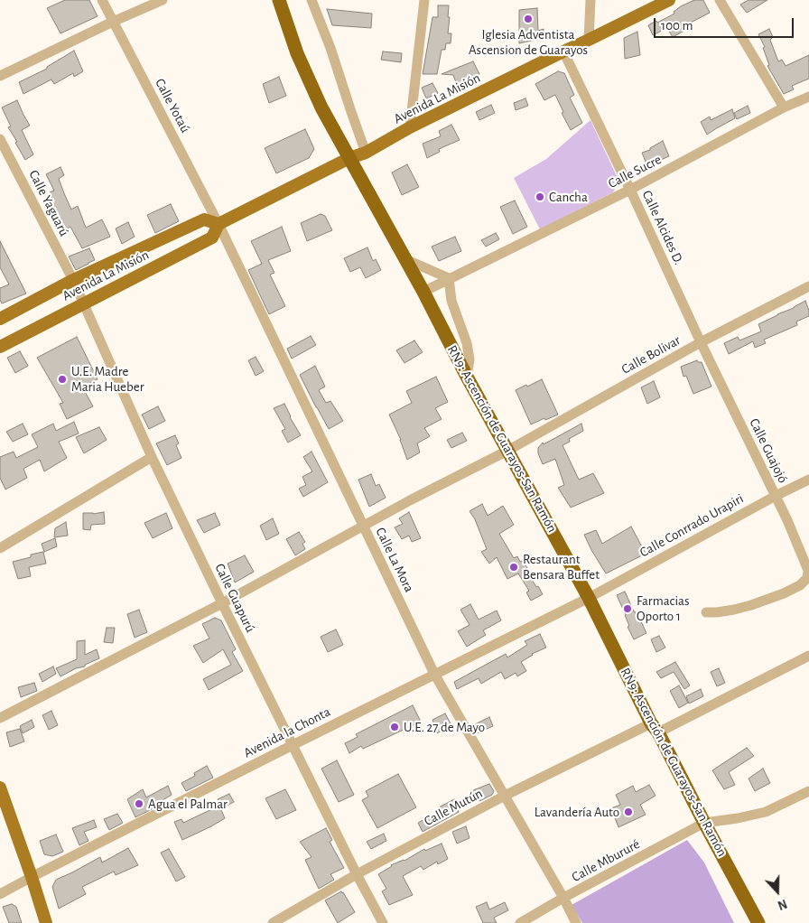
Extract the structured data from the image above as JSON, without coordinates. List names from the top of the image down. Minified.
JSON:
{"streets":{"highway":["RN9: Ascención de Guarayos-San Ramón"],"main road":["Avenida La Misión"],"street":["Calle Yotaú","Calle Sucre","Calle Yaguarú","Calle Alcides D.","Calle Bolivar","Calle Guajojó","Calle Conrrado Urapiri","Calle La Mora","Calle Guapurú","Avenida la Chonta","Calle Mutún","Calle Mbururé"]},"crossings":[["Avenida La Misión","Calle Yotaú"],["Avenida La Misión","Calle Yaguarú"],["Avenida La Misión","Calle Alcides D."],["Avenida La Misión","RN9: Ascención de Guarayos-San Ramón"],["Avenida La Misión","Calle La Mora"],["Avenida La Misión","Calle Guapurú"],["Calle Yotaú","Calle La Mora"],["Calle Sucre","Calle Alcides D."],["Calle Sucre","RN9: Ascención de Guarayos-San Ramón"],["Calle Yaguarú","Calle Guapurú"],["Calle Alcides D.","Calle Bolivar"],["Calle Alcides D.","Calle Guajojó"],["Calle Bolivar","RN9: Ascención de Guarayos-San Ramón"],["Calle Bolivar","Calle Guajojó"],["Calle Bolivar","Calle La Mora"],["Calle Bolivar","Calle Guapurú"],["RN9: Ascención de Guarayos-San Ramón","Calle Conrrado Urapiri"],["RN9: Ascención de Guarayos-San Ramón","Avenida la Chonta"],["RN9: Ascención de Guarayos-San Ramón","Calle Mutún"],["RN9: Ascención de Guarayos-San Ramón","Calle Mbururé"],["Calle Guajojó","Calle Conrrado Urapiri"],["Calle Conrrado Urapiri","Avenida la Chonta"],["Calle La Mora","Avenida la Chonta"],["Calle La Mora","Calle Mutún"],["Calle La Mora","Calle Mbururé"],["Calle Guapurú","Avenida la Chonta"],["Calle Guapurú","Calle Mutún"]],"places":["Iglesia Adventista Ascension de Guarayos","Cancha","U.E. Madre Maria Hueber","Restaurant Bensara Buffet","Farmacias Oporto 1","U.E. 27 de Mayo","Agua el Palmar","Lavandería Auto"],"scale_bar":"100 m","north":"bottom"}
